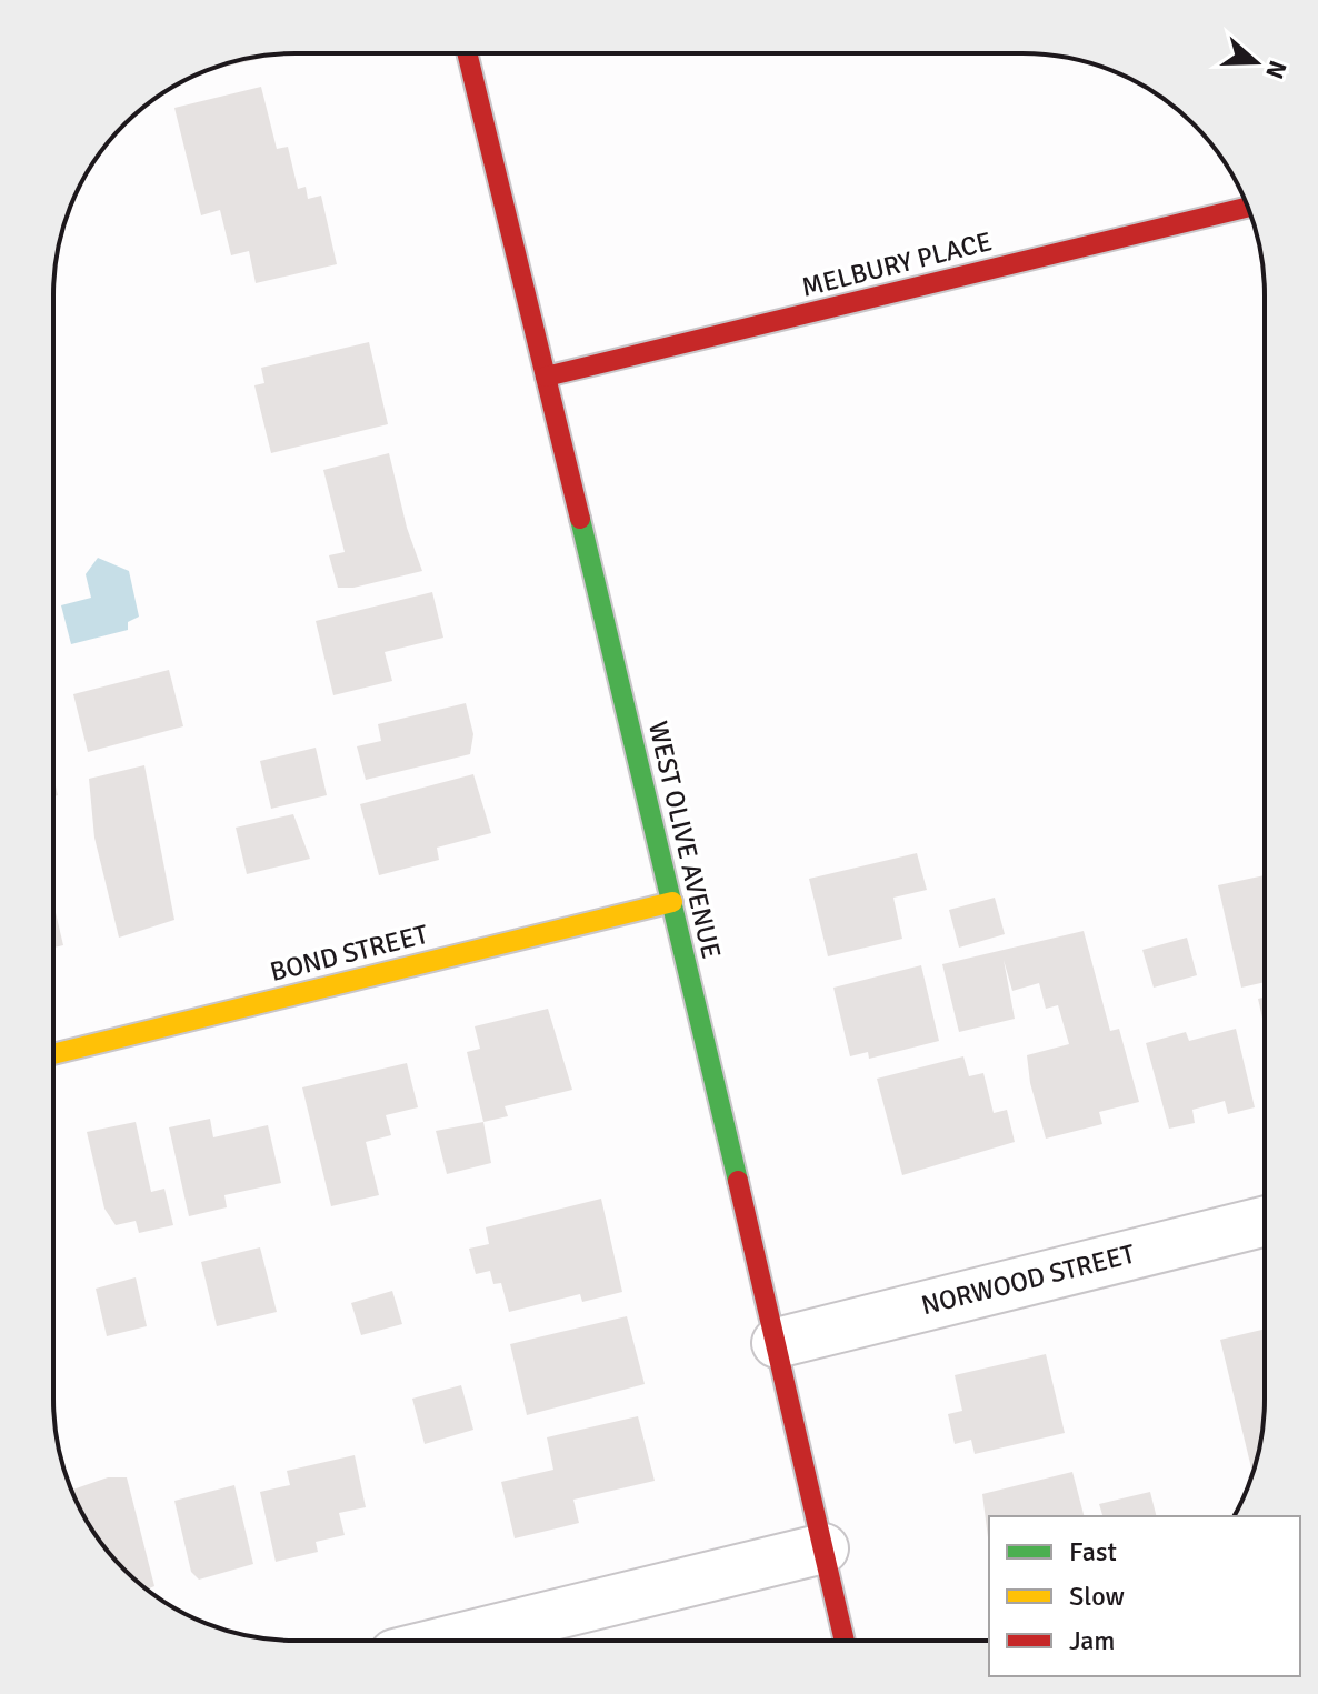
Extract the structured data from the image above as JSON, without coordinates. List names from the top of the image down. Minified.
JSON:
{"streets":{"street":["MELBURY PLACE","WEST OLIVE AVENUE","BOND STREET","NORWOOD STREET"]},"crossings":[["MELBURY PLACE","WEST OLIVE AVENUE"],["WEST OLIVE AVENUE","BOND STREET"],["WEST OLIVE AVENUE","NORWOOD STREET"]],"legend":["Fast","Slow","Jam"],"north":"right"}
